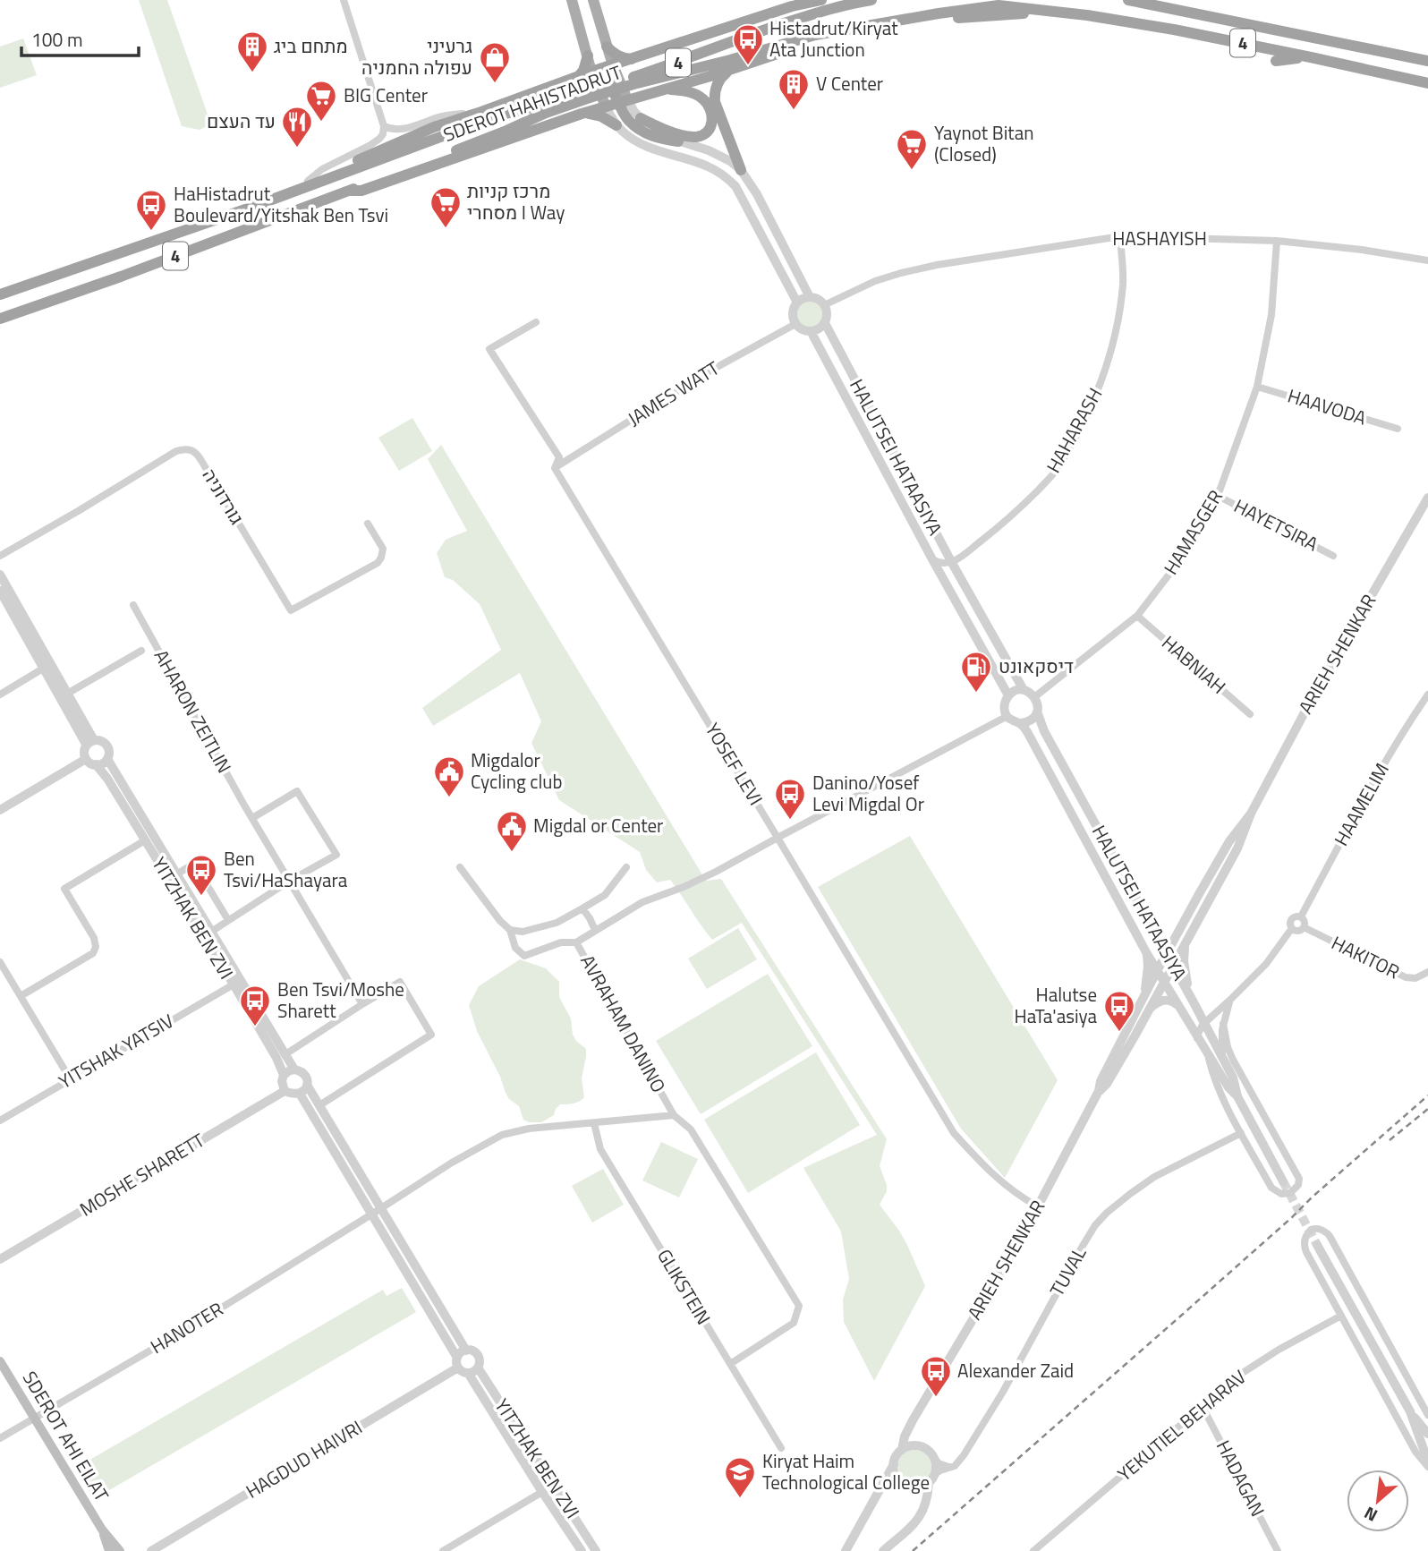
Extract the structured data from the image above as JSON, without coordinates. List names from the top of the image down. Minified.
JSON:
{"streets":{"highway":["4","SDEROT HAHISTADRUT"],"main road":["SDEROT AHI EILAT"],"street":["HASHAYISH","JAMES WATT","HAAVODA","HAHARASH","HALUTSEI HATAASIYA","גורדוניה","HAYETSIRA","HAMASGER","ARIEH SHENKAR","HABNIAH","AHARON ZEITLIN","YOSEF LEVI","HAAMELIM","YITZHAK BEN ZVI","HAKITOR","AVRAHAM DANINO","YITSHAK YATSIV","MOSHE SHARETT","TUVAL","GLIKSTEIN","HANOTER","YEKUTIEL BEHARAV","HAGDUD HAIVRI","HADAGAN"]},"crossings":[["HASHAYISH","JAMES WATT"],["HASHAYISH","HAHARASH"],["HASHAYISH","HALUTSEI HATAASIYA"],["HASHAYISH","HAMASGER"],["JAMES WATT","HALUTSEI HATAASIYA"],["JAMES WATT","YOSEF LEVI"],["HAAVODA","HAMASGER"],["HAHARASH","HALUTSEI HATAASIYA"],["HALUTSEI HATAASIYA","HAMASGER"],["HALUTSEI HATAASIYA","ARIEH SHENKAR"],["HALUTSEI HATAASIYA","AVRAHAM DANINO"],["HAYETSIRA","HAMASGER"],["HAMASGER","HABNIAH"],["HAMASGER","AVRAHAM DANINO"],["ARIEH SHENKAR","YOSEF LEVI"],["ARIEH SHENKAR","TUVAL"],["YOSEF LEVI","AVRAHAM DANINO"],["HAAMELIM","HAKITOR"],["YITZHAK BEN ZVI","YITSHAK YATSIV"],["YITZHAK BEN ZVI","MOSHE SHARETT"],["YITZHAK BEN ZVI","HAGDUD HAIVRI"],["AVRAHAM DANINO","GLIKSTEIN"],["AVRAHAM DANINO","HANOTER"],["HANOTER","SDEROT AHI EILAT"],["YEKUTIEL BEHARAV","HADAGAN"]],"places":{"bus stop":["Histadrut/Kiryat Ata Junction","HaHistadrut Boulevard/Yitshak Ben Tsvi","Danino/Yosef Levi Migdal Or","Ben Tsvi/HaShayara","Ben Tsvi/Moshe Sharett","Halutse HaTa'asiya","Alexander Zaid"],"building":["מתחם ביג","V Center"],"shop":["גרעיני עפולה החמניה"],"supermarket":["BIG Center","Yaynot Bitan (Closed)","מרכז קניות מסחרי I Way"],"restaurant":["עד העצם"],"fuel station":["דיסקאונט"],"public building":["Migdalor Cycling club","Migdal or Center"],"school or university":["Kiryat Haim Technological College"]},"scale_bar":"100 m","north":"bottom left"}
